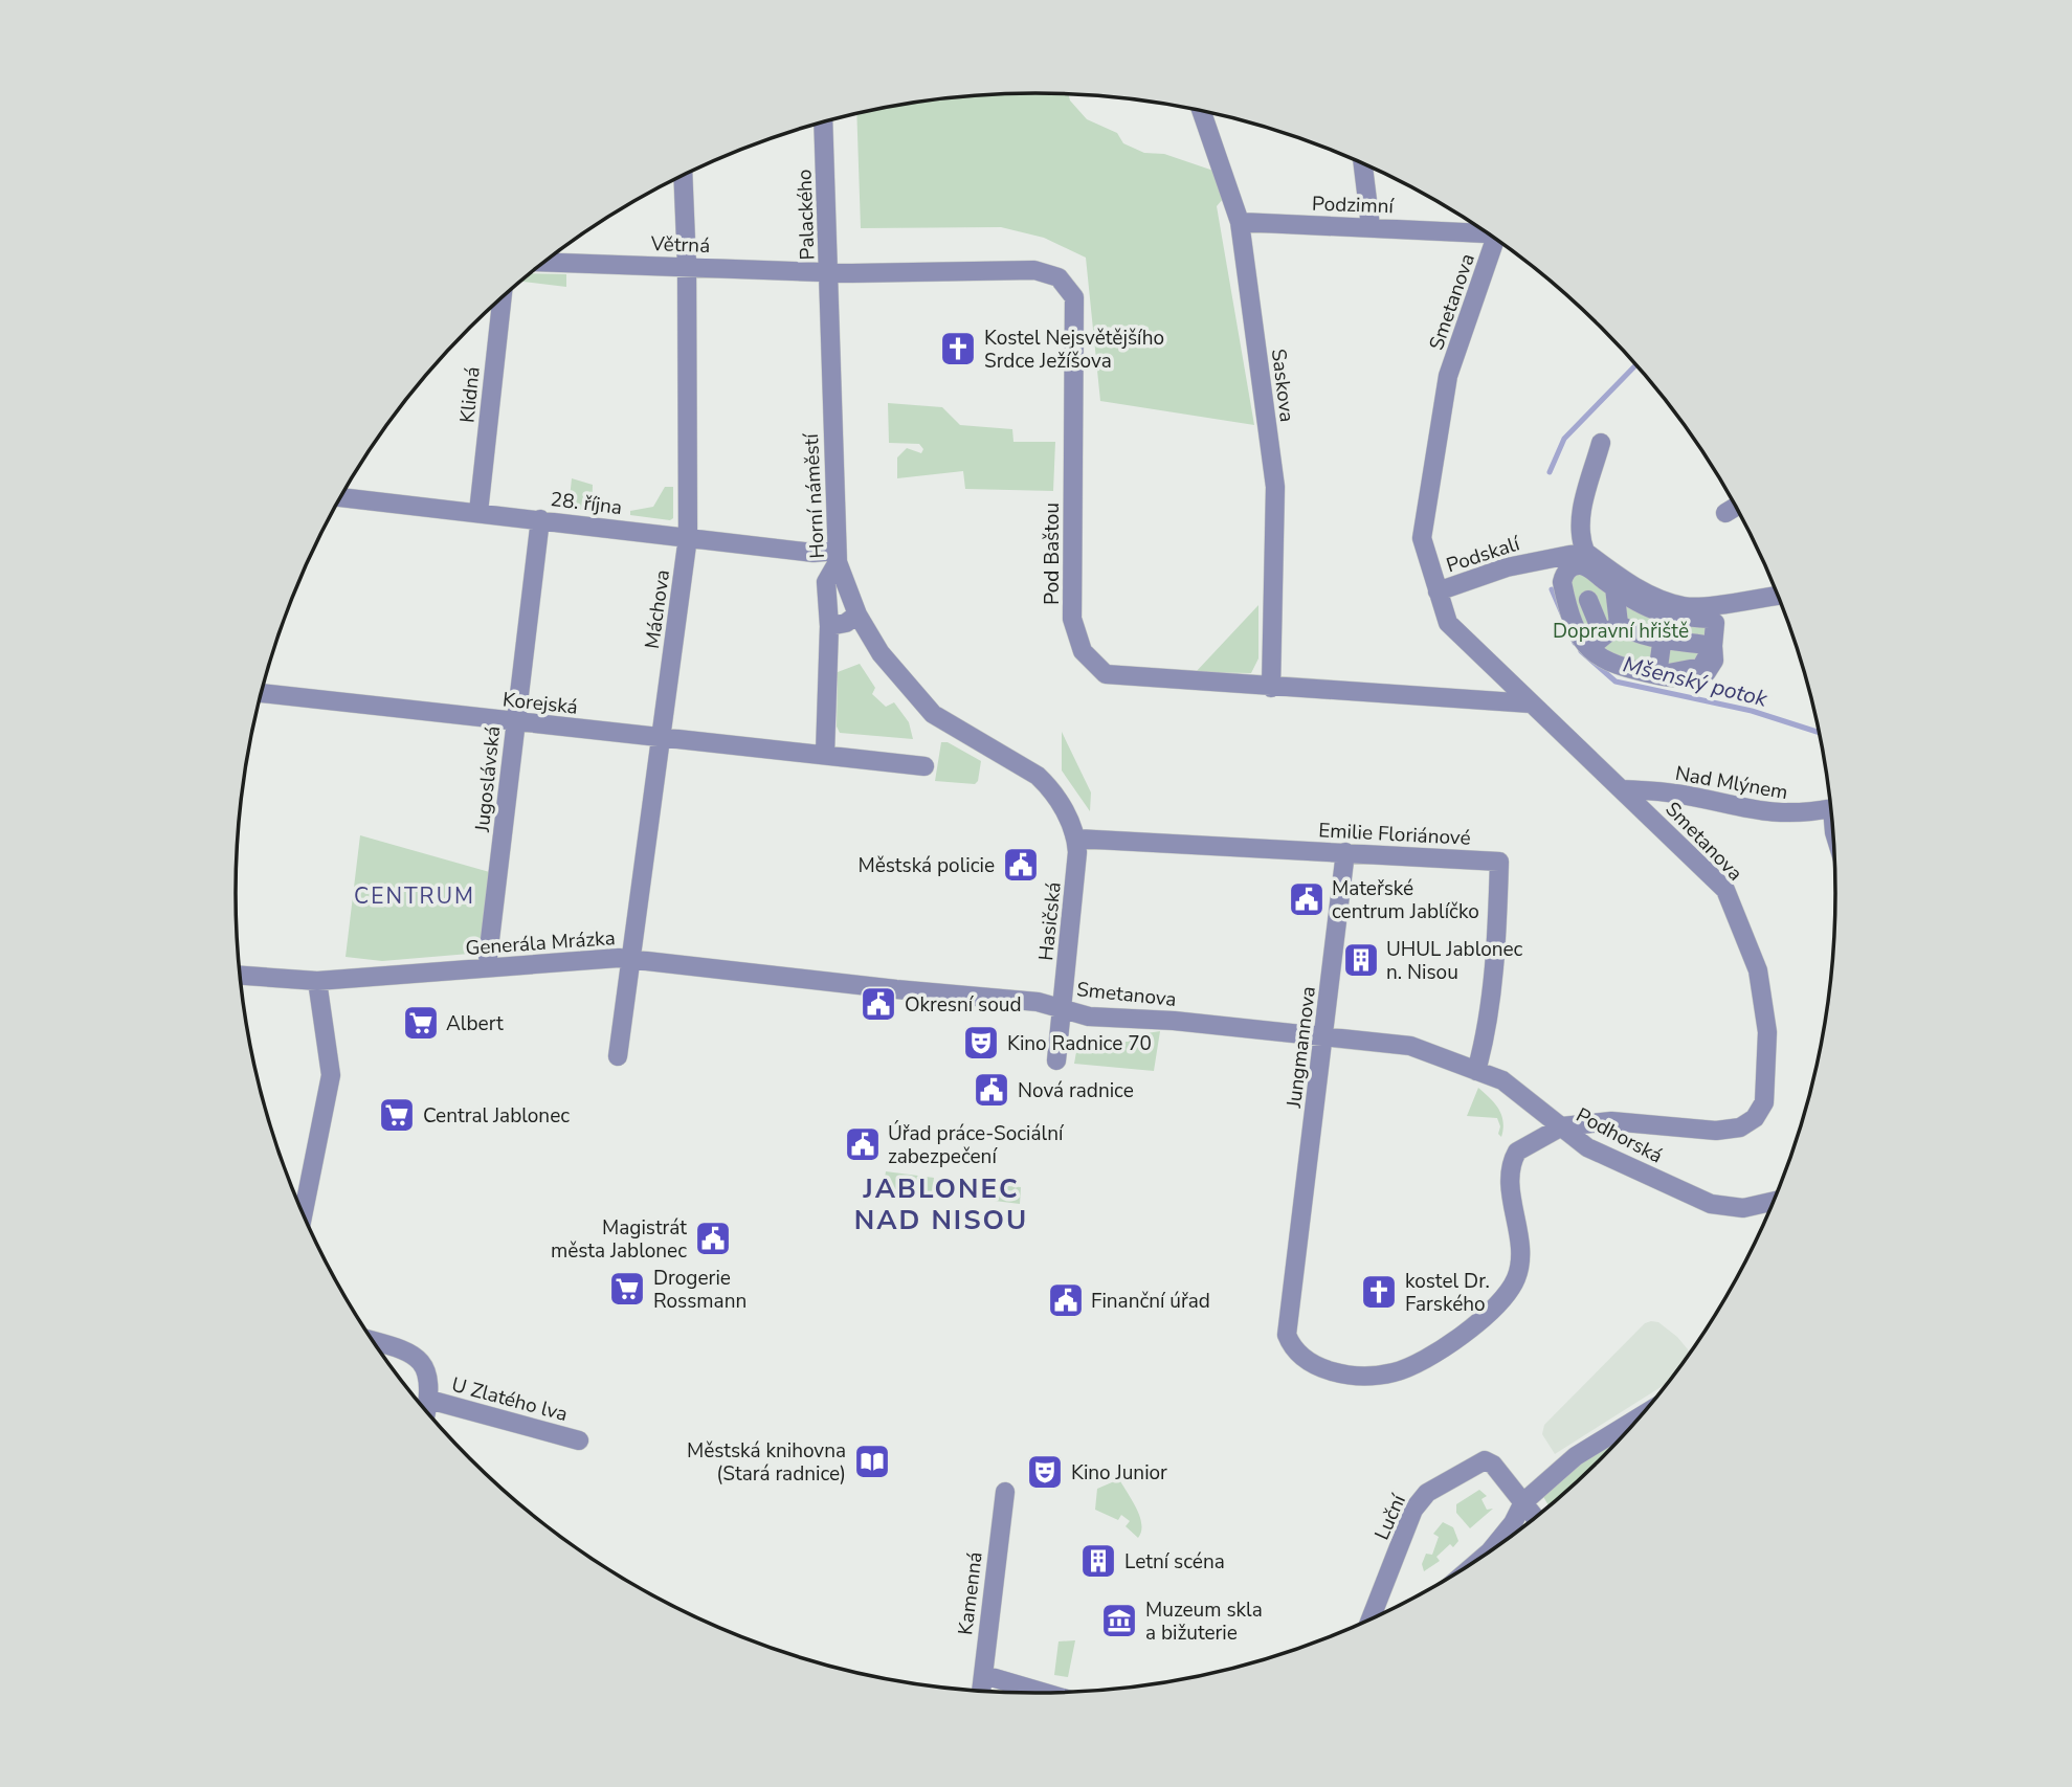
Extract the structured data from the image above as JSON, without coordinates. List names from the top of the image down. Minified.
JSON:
{"streets":{"street":["Podzimní","Palackého","Větrná","Smetanova","Saskova","Klidná","Horní náměstí","28. října","Pod Baštou","Podskalí","Máchova","Korejská","Jugoslávská","Nad Mlýnem","Emilie Floriánové","Hasičská","Generála Mrázka","Jungmannova","Podhorská","U Zlatého lva","Luční","Kamenná"]},"crossings":[["Podzimní","Saskova"],["Palackého","Větrná"],["Palackého","Horní náměstí"],["Palackého","Pod Baštou"],["Větrná","Horní náměstí"],["Větrná","Pod Baštou"],["Větrná","Máchova"],["Smetanova","Pod Baštou"],["Smetanova","Podskalí"],["Smetanova","Nad Mlýnem"],["Smetanova","Emilie Floriánové"],["Smetanova","Hasičská"],["Smetanova","Generála Mrázka"],["Smetanova","Jungmannova"],["Smetanova","Podhorská"],["Saskova","Pod Baštou"],["Klidná","28. října"],["Horní náměstí","28. října"],["Horní náměstí","Pod Baštou"],["Horní náměstí","Emilie Floriánové"],["Horní náměstí","Hasičská"],["28. října","Máchova"],["28. října","Jugoslávská"],["Máchova","Korejská"],["Máchova","Generála Mrázka"],["Korejská","Jugoslávská"],["Emilie Floriánové","Hasičská"],["Emilie Floriánové","Jungmannova"],["Hasičská","Generála Mrázka"],["Jungmannova","Podhorská"]],"districts":["CENTRUM","JABLONEC NAD NISOU"],"water":["Mšenský potok"],"parks":["Dopravní hřiště"],"places":{"church":["Kostel Nejsvětějšího Srdce Ježíšova","kostel Dr. Farského"],"public building":["Městská policie","Mateřské centrum Jablíčko","Okresní soud","Nová radnice","Úřad práce-Sociální zabezpečení","Magistrát města Jablonec","Finanční úřad"],"building":["UHUL Jablonec n. Nisou","Letní scéna"],"supermarket":["Albert","Central Jablonec","Drogerie Rossmann"],"theatre":["Kino Radnice 70","Kino Junior"],"library":["Městská knihovna (Stará radnice)"],"museum":["Muzeum skla a bižuterie"]}}
